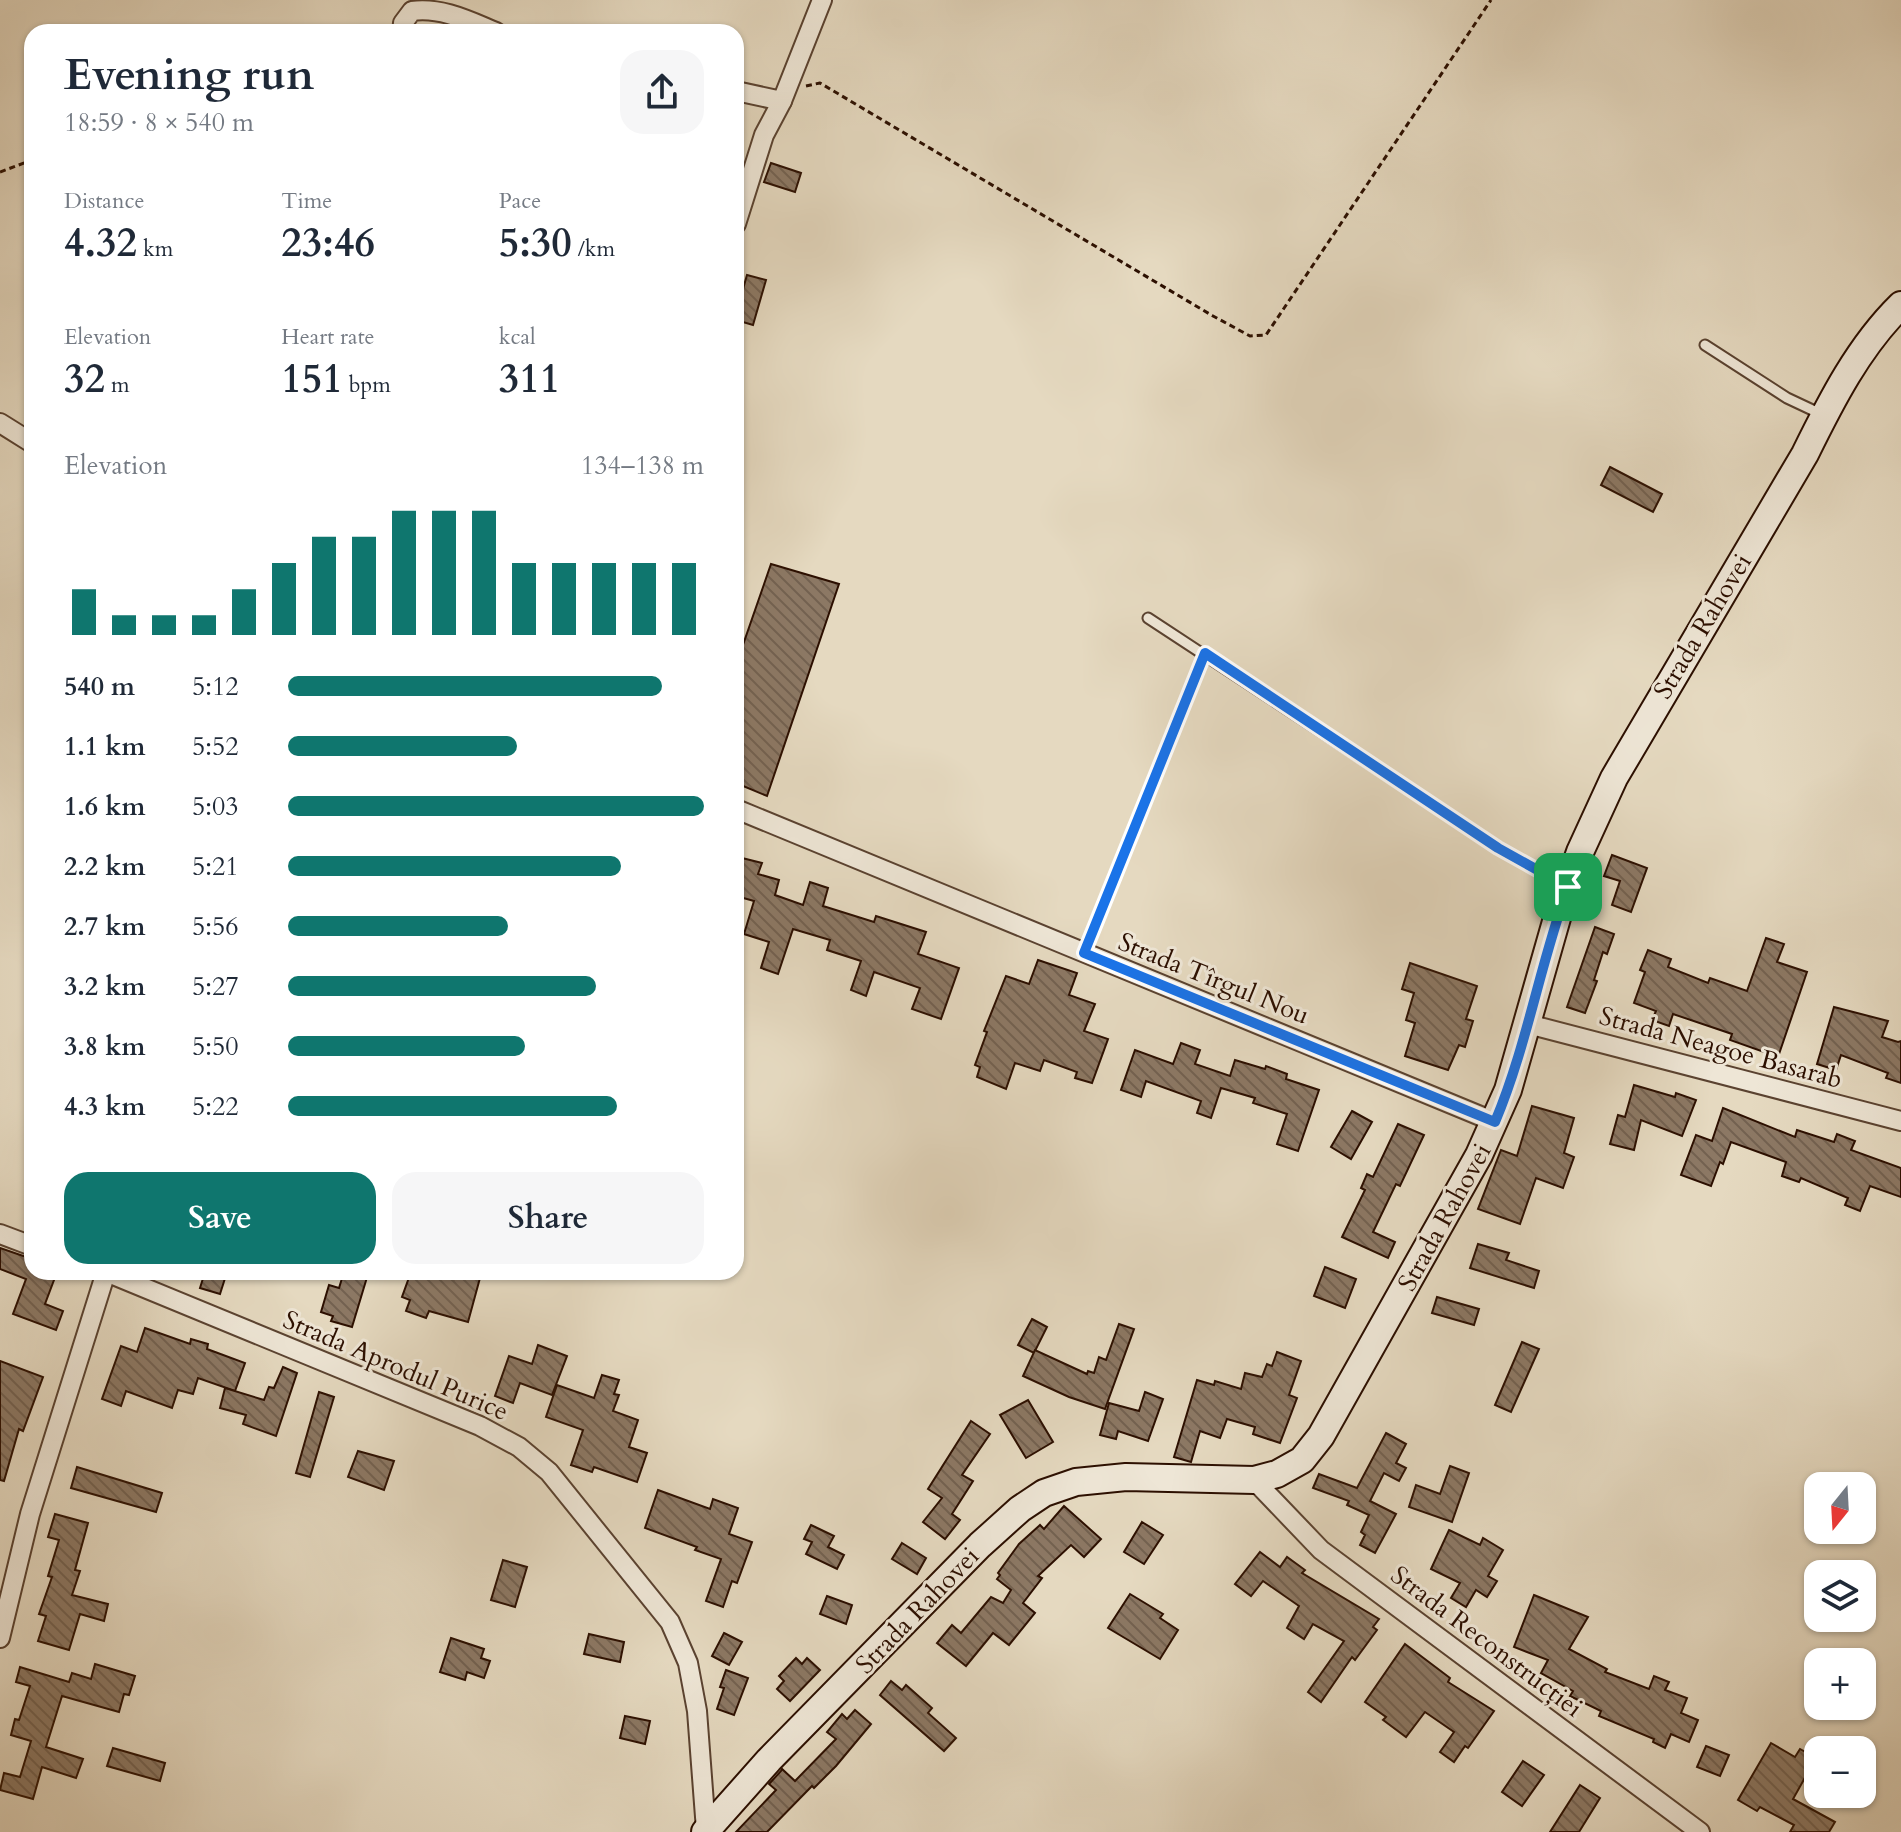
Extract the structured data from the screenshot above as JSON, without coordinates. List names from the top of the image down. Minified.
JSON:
{"streets":{"main road":["Strada Rahovei"],"street":["Strada Tîrgul Nou","Strada Neagoe Basarab","Strada Aprodul Purice","Strada Reconstrucției"]},"crossings":[["Strada Rahovei","Strada Tîrgul Nou"],["Strada Rahovei","Strada Neagoe Basarab"],["Strada Rahovei","Strada Aprodul Purice"],["Strada Rahovei","Strada Reconstrucției"]],"north":"bottom","page":{"heading":["Evening run","18:59 · 8 × 540 m"],"stats":[["Distance","4.32 km"],["Time","23:46"],["Pace","5:30 /km"],["Elevation","32 m"],["Heart rate","151 bpm"],["kcal","311"]],"chart":["Elevation","134–138 m"],"list":[{"name":"540 m","note":"5:12"},{"name":"1.1 km","note":"5:52"},{"name":"1.6 km","note":"5:03"},{"name":"2.2 km","note":"5:21"},{"name":"2.7 km","note":"5:56"},{"name":"3.2 km","note":"5:27"},{"name":"3.8 km","note":"5:50"},{"name":"4.3 km","note":"5:22"}],"buttons":["Save","Share"],"map_buttons":["+","−"]}}
